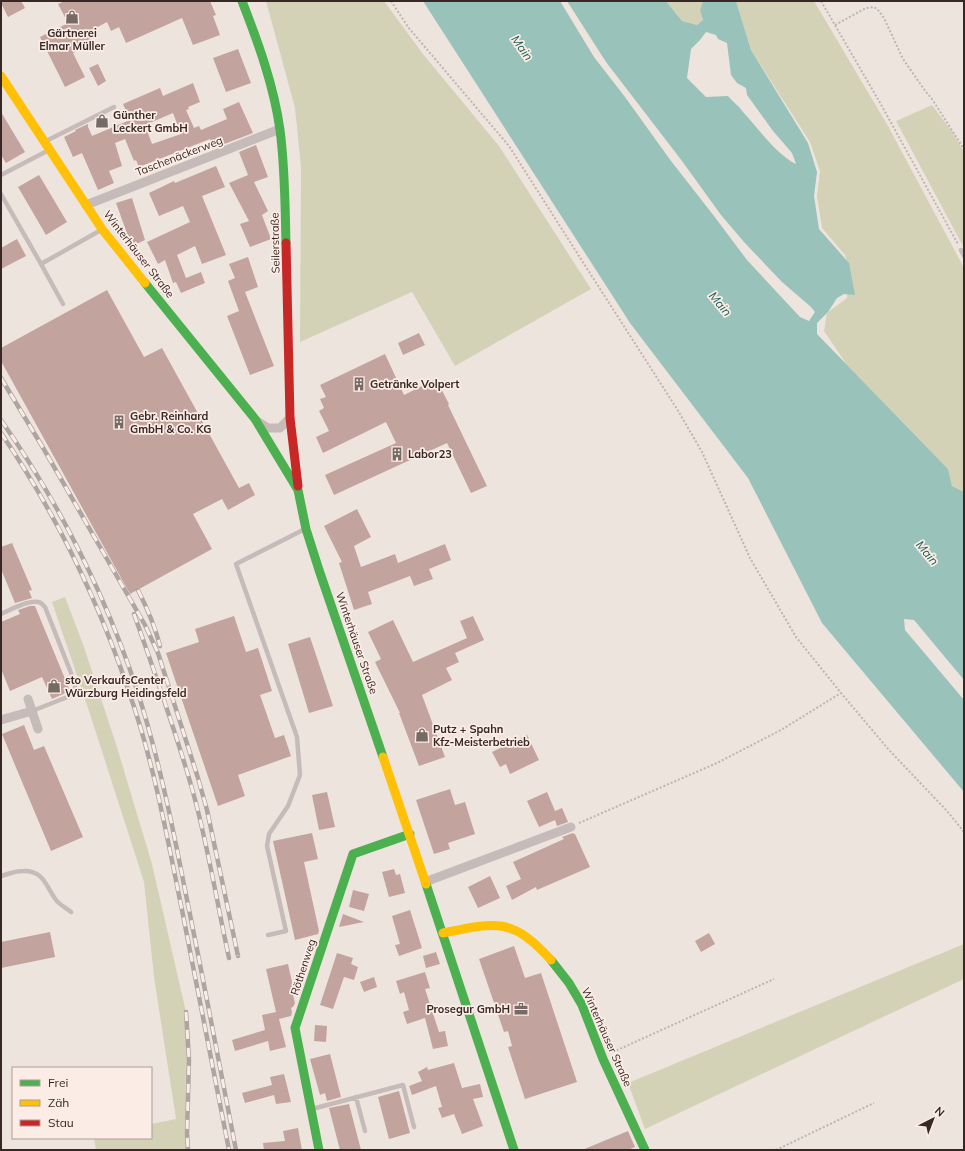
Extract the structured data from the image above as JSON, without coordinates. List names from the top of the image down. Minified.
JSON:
{"streets":{"street":["Taschenäckerweg","Seilerstraße","Winterhäuser Straße","Röthenweg"]},"crossings":[["Taschenäckerweg","Seilerstraße"],["Taschenäckerweg","Winterhäuser Straße"],["Seilerstraße","Winterhäuser Straße"],["Winterhäuser Straße","Röthenweg"]],"water":["Main"],"places":{"shop":["Gärtnerei Elmar Müller","Günther Leckert GmbH","sto VerkaufsCenter Würzburg Heidingsfeld","Putz + Spahn Kfz-Meisterbetrieb"],"building":["Getränke Volpert","Gebr. Reinhard GmbH & Co. KG","Labor23"],"office":["Prosegur GmbH"]},"legend":["Frei","Zäh","Stau"],"north":"top right"}
